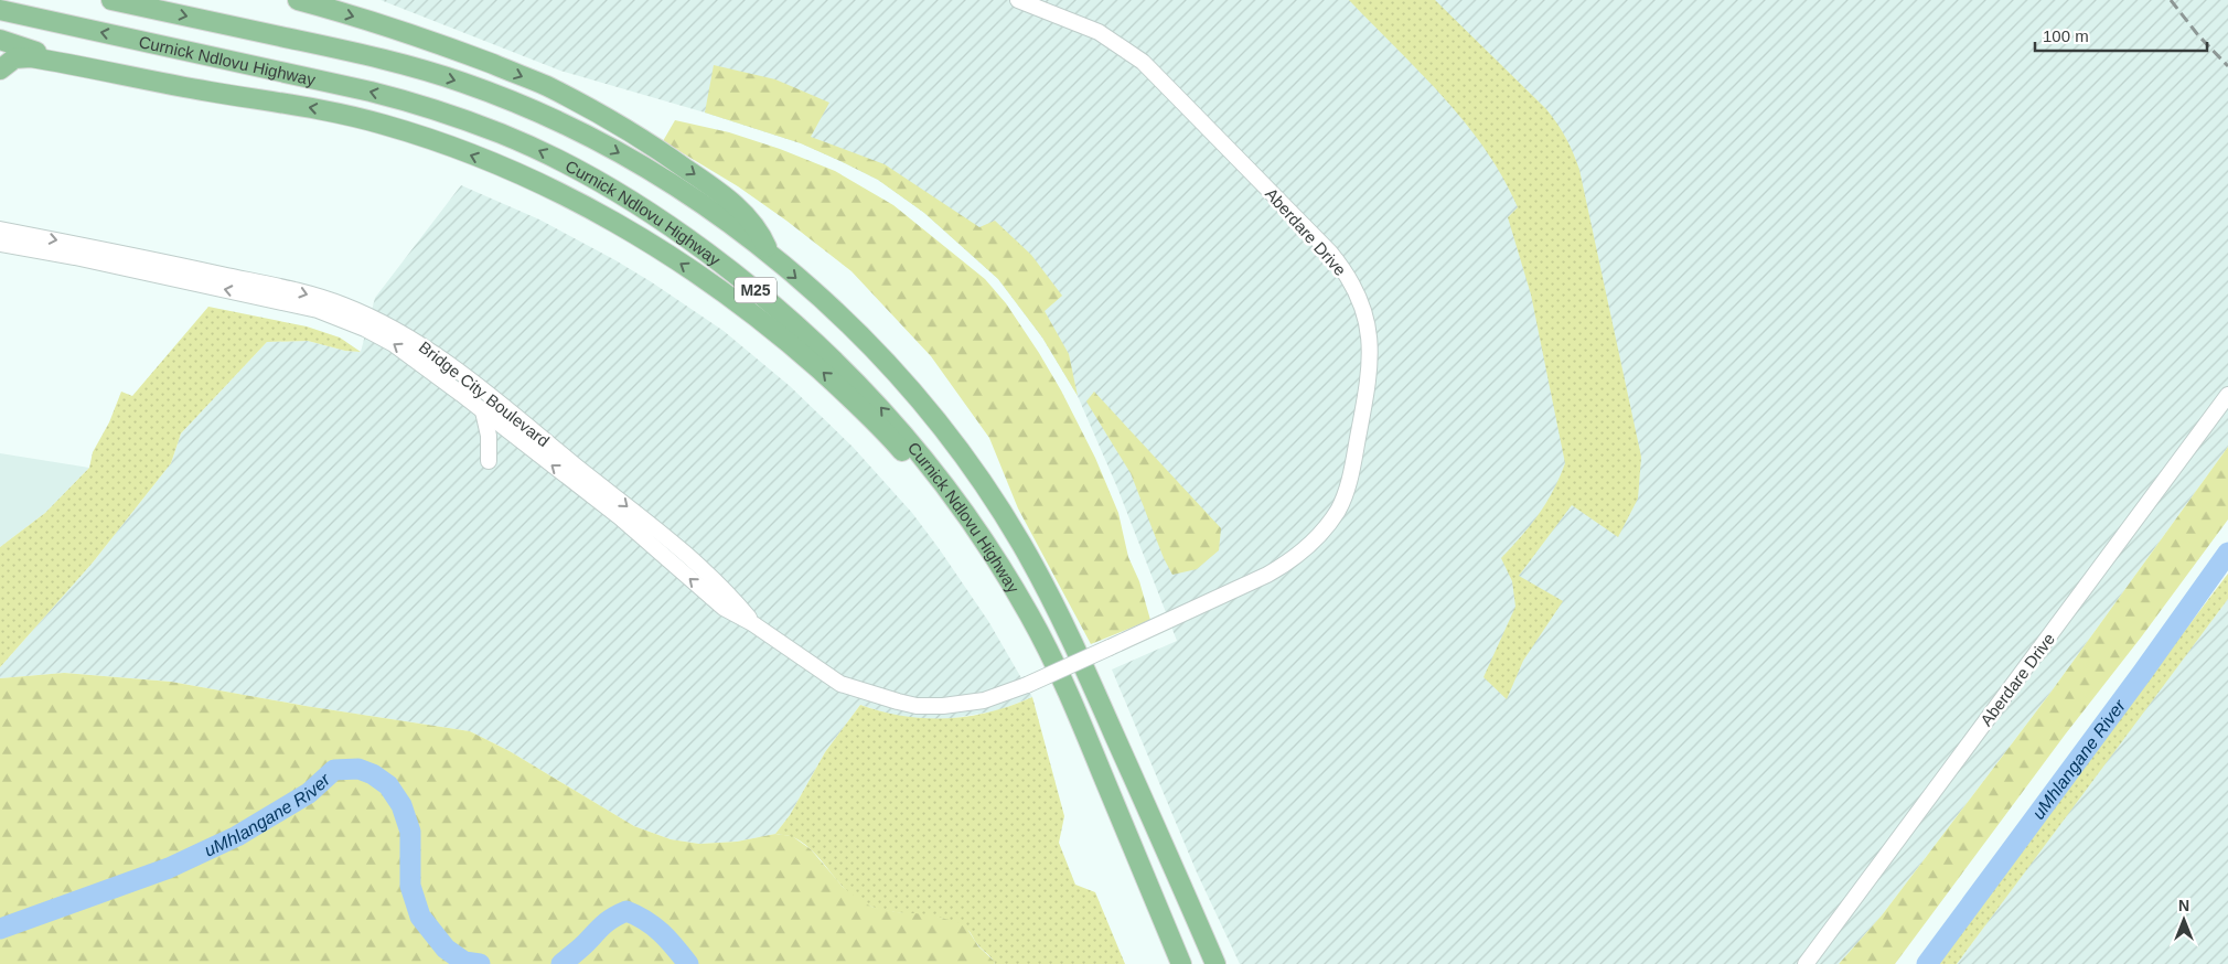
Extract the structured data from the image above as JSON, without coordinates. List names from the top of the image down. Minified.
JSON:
{"streets":{"main road":["Curnick Ndlovu Highway","M25"],"street":["Aberdare Drive","Bridge City Boulevard"]},"crossings":[["Aberdare Drive","Bridge City Boulevard"]],"water":["uMhlangane River"],"scale_bar":"100 m","north":"top"}
